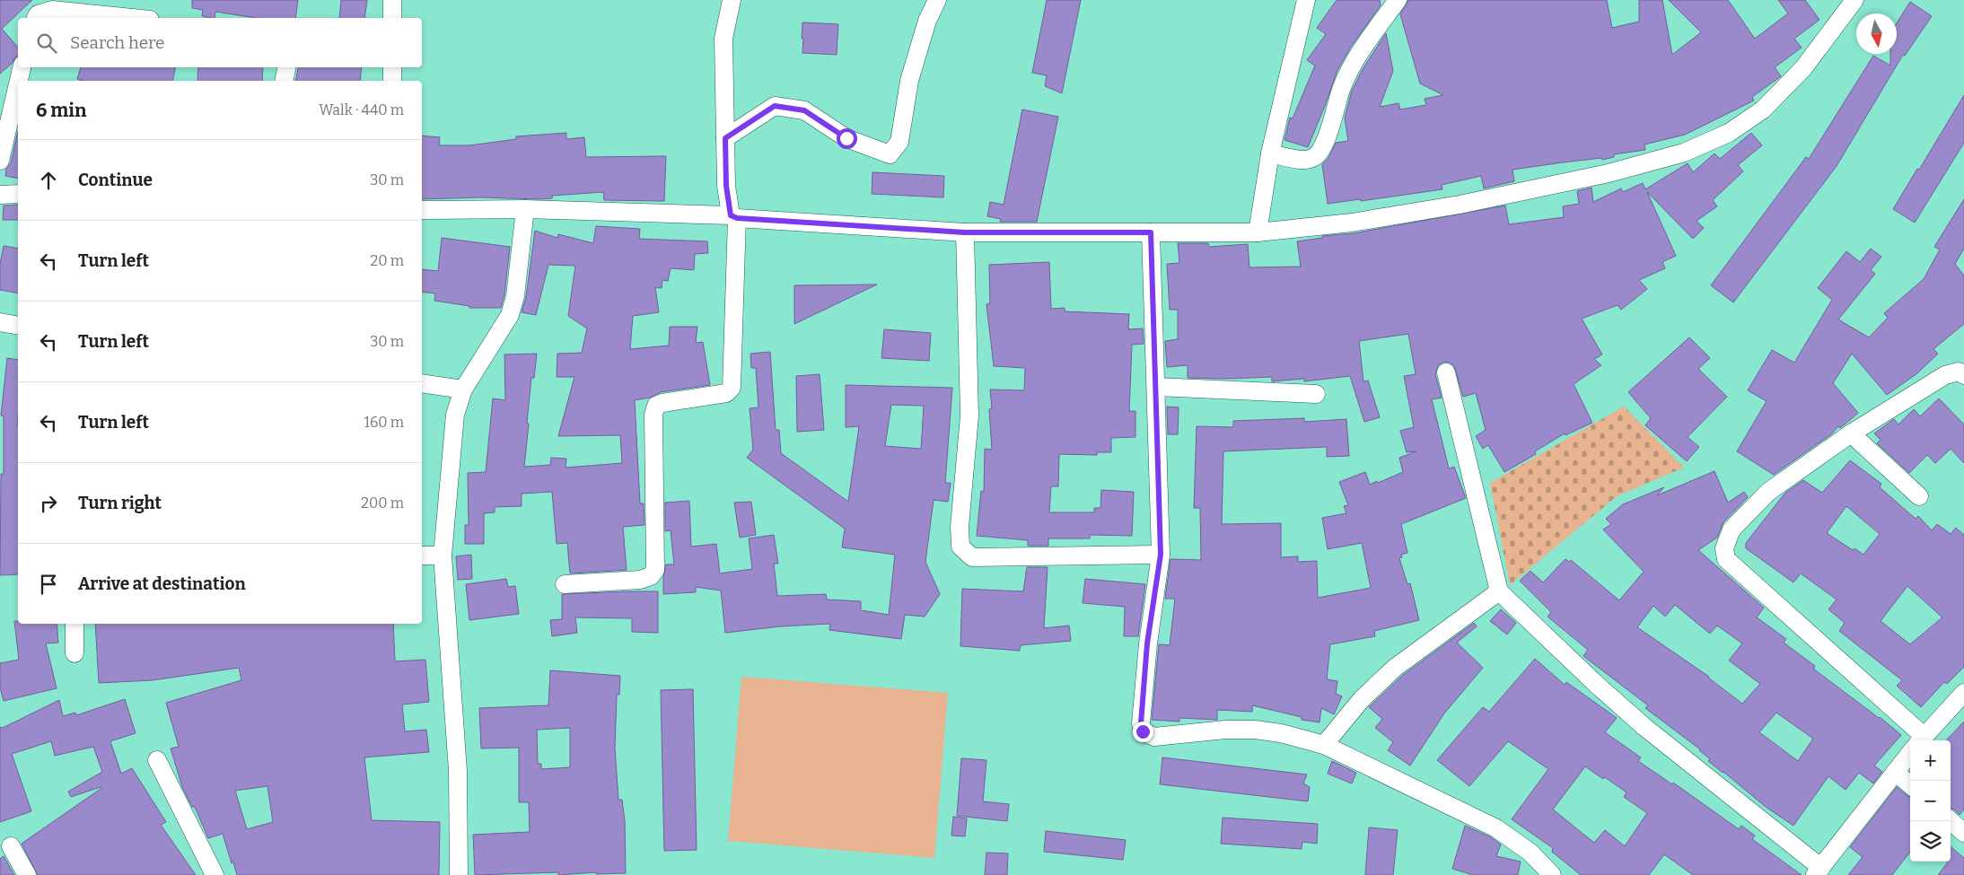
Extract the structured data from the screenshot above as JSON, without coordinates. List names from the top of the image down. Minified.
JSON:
{"north":"bottom","page":{"search":"Search here","heading":["6 min","Walk · 440 m"],"list":[["Continue","30 m"],["Turn left","20 m"],["Turn left","30 m"],["Turn left","160 m"],["Turn right","200 m"],"Arrive at destination"],"map_buttons":["+","−"]}}
